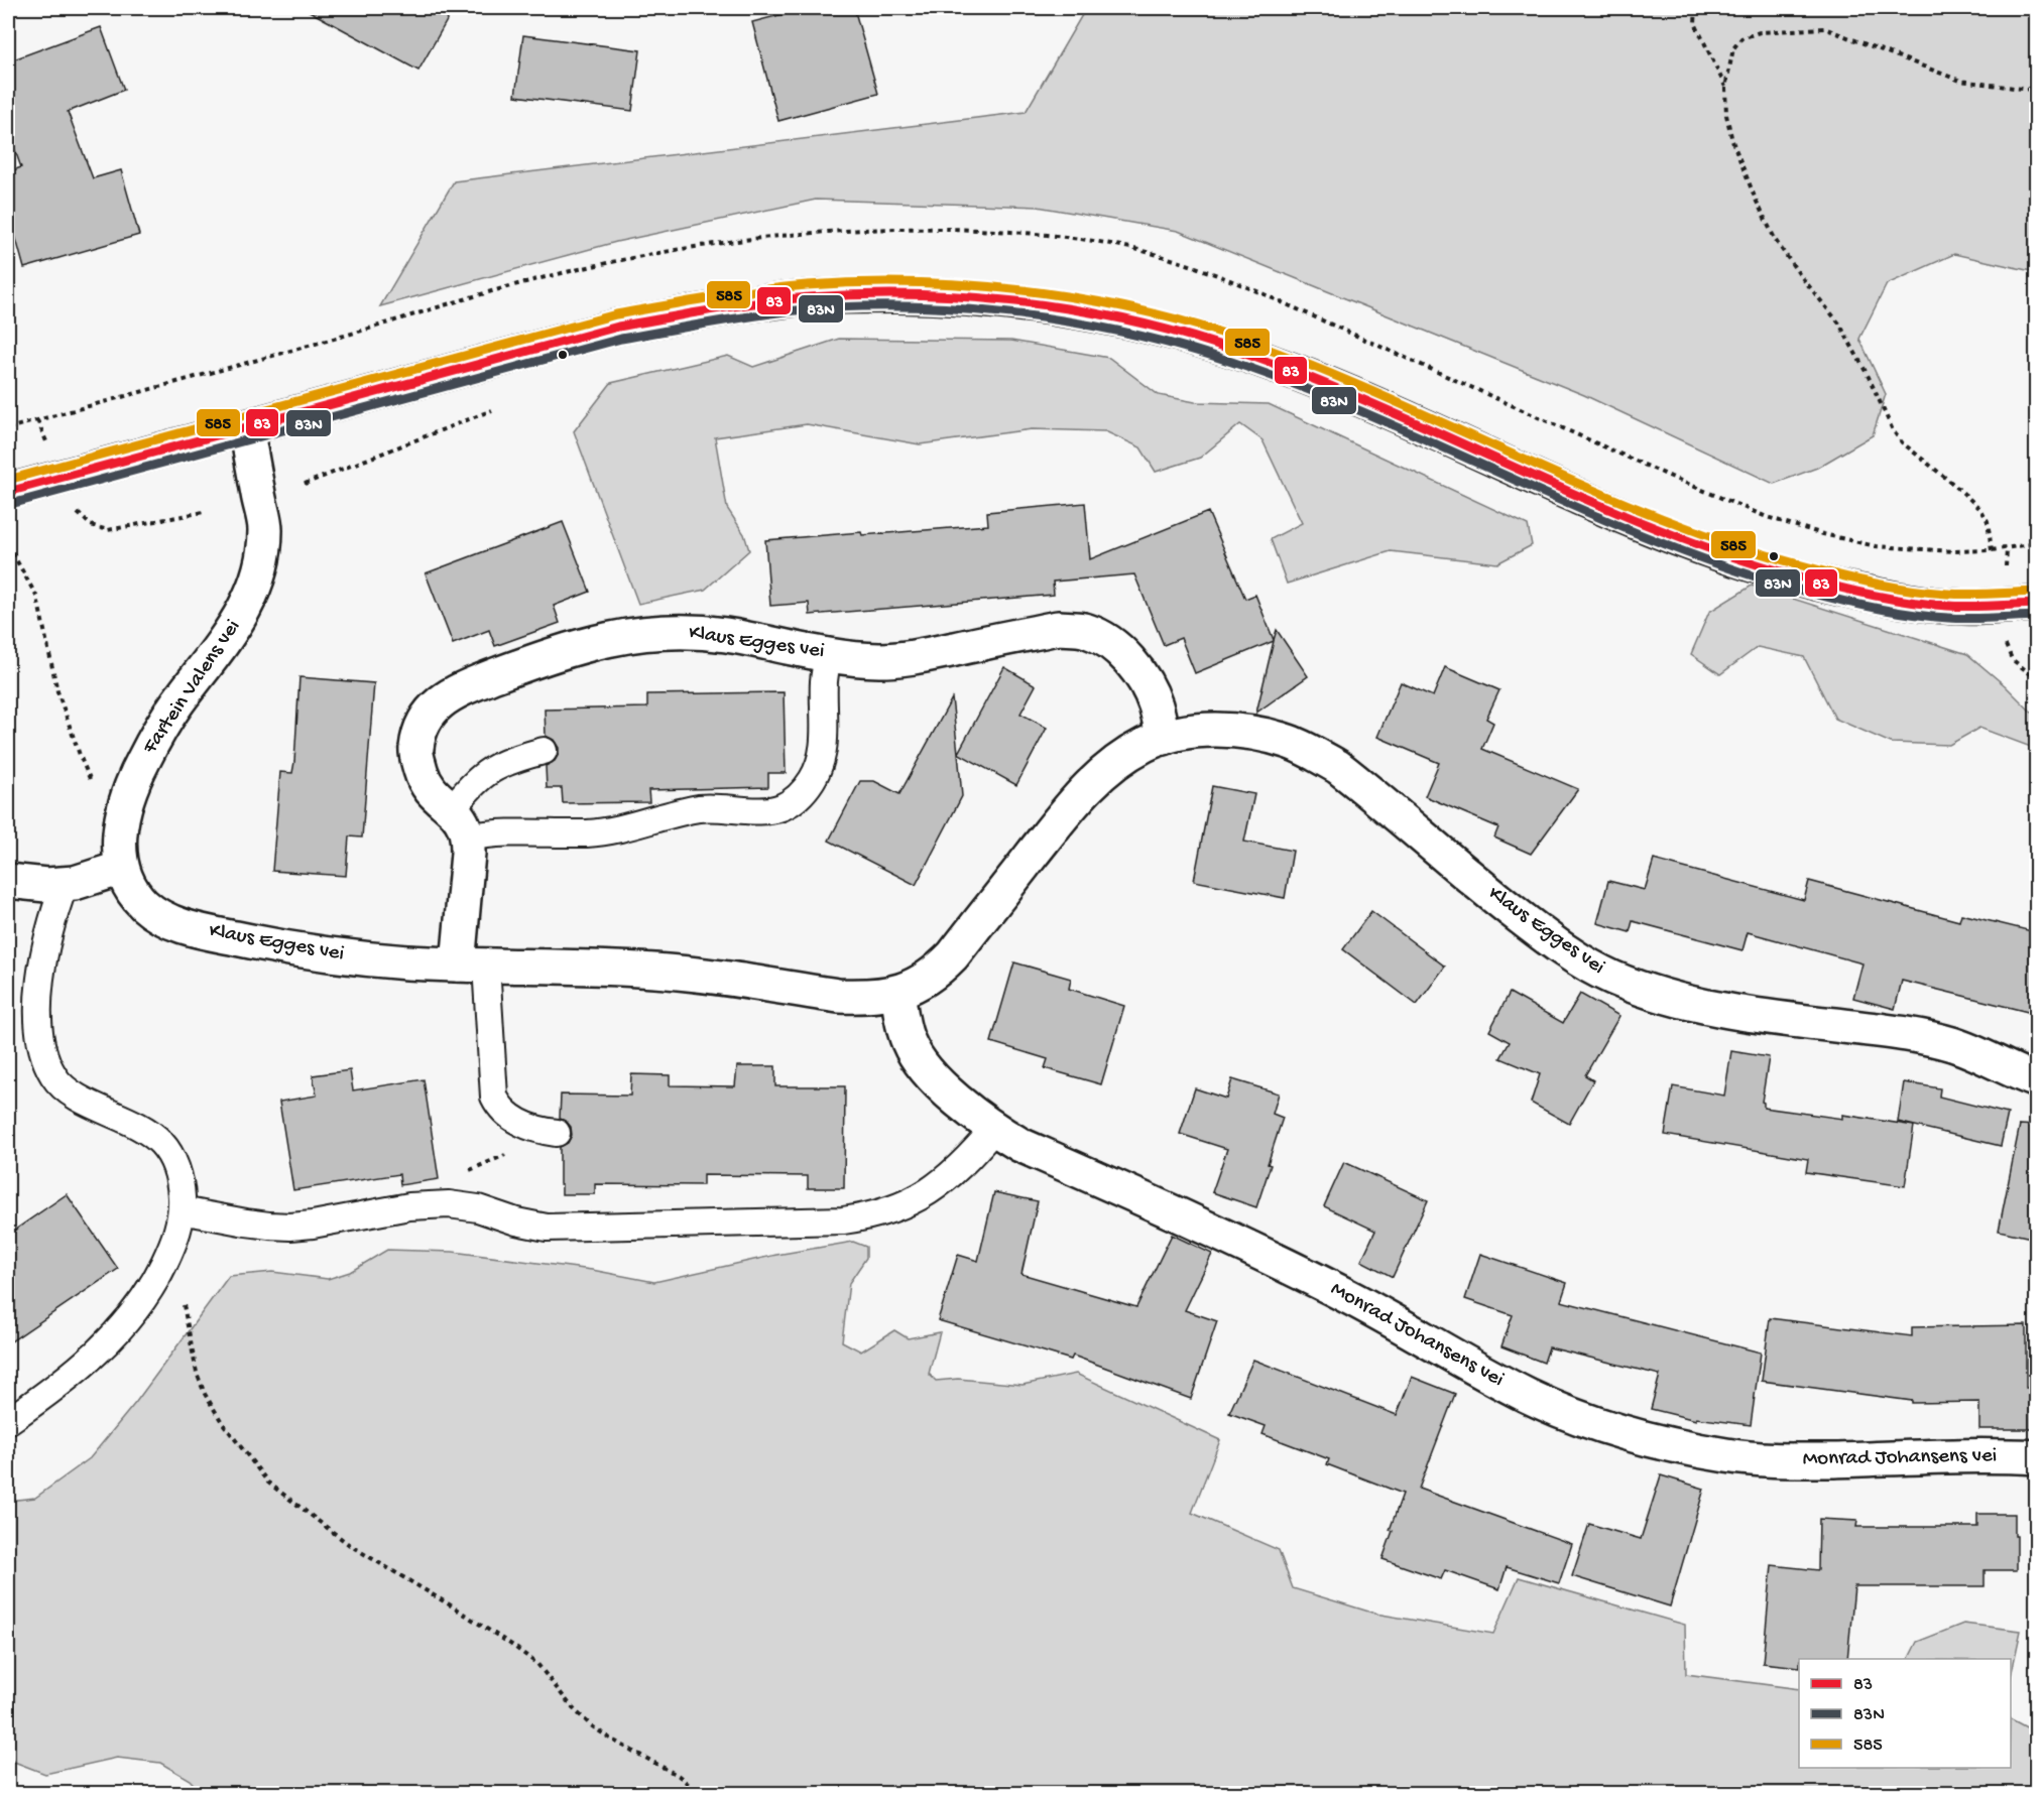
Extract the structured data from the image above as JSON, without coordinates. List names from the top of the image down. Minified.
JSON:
{"streets":{"street":["Klaus Egges vei","Fartein Valens vei","Monrad Johansens vei"]},"crossings":[["Klaus Egges vei","Fartein Valens vei"],["Klaus Egges vei","Monrad Johansens vei"]],"lines":["transit line 585","transit line 83","transit line 83N"],"legend":["83","83N","585"]}
